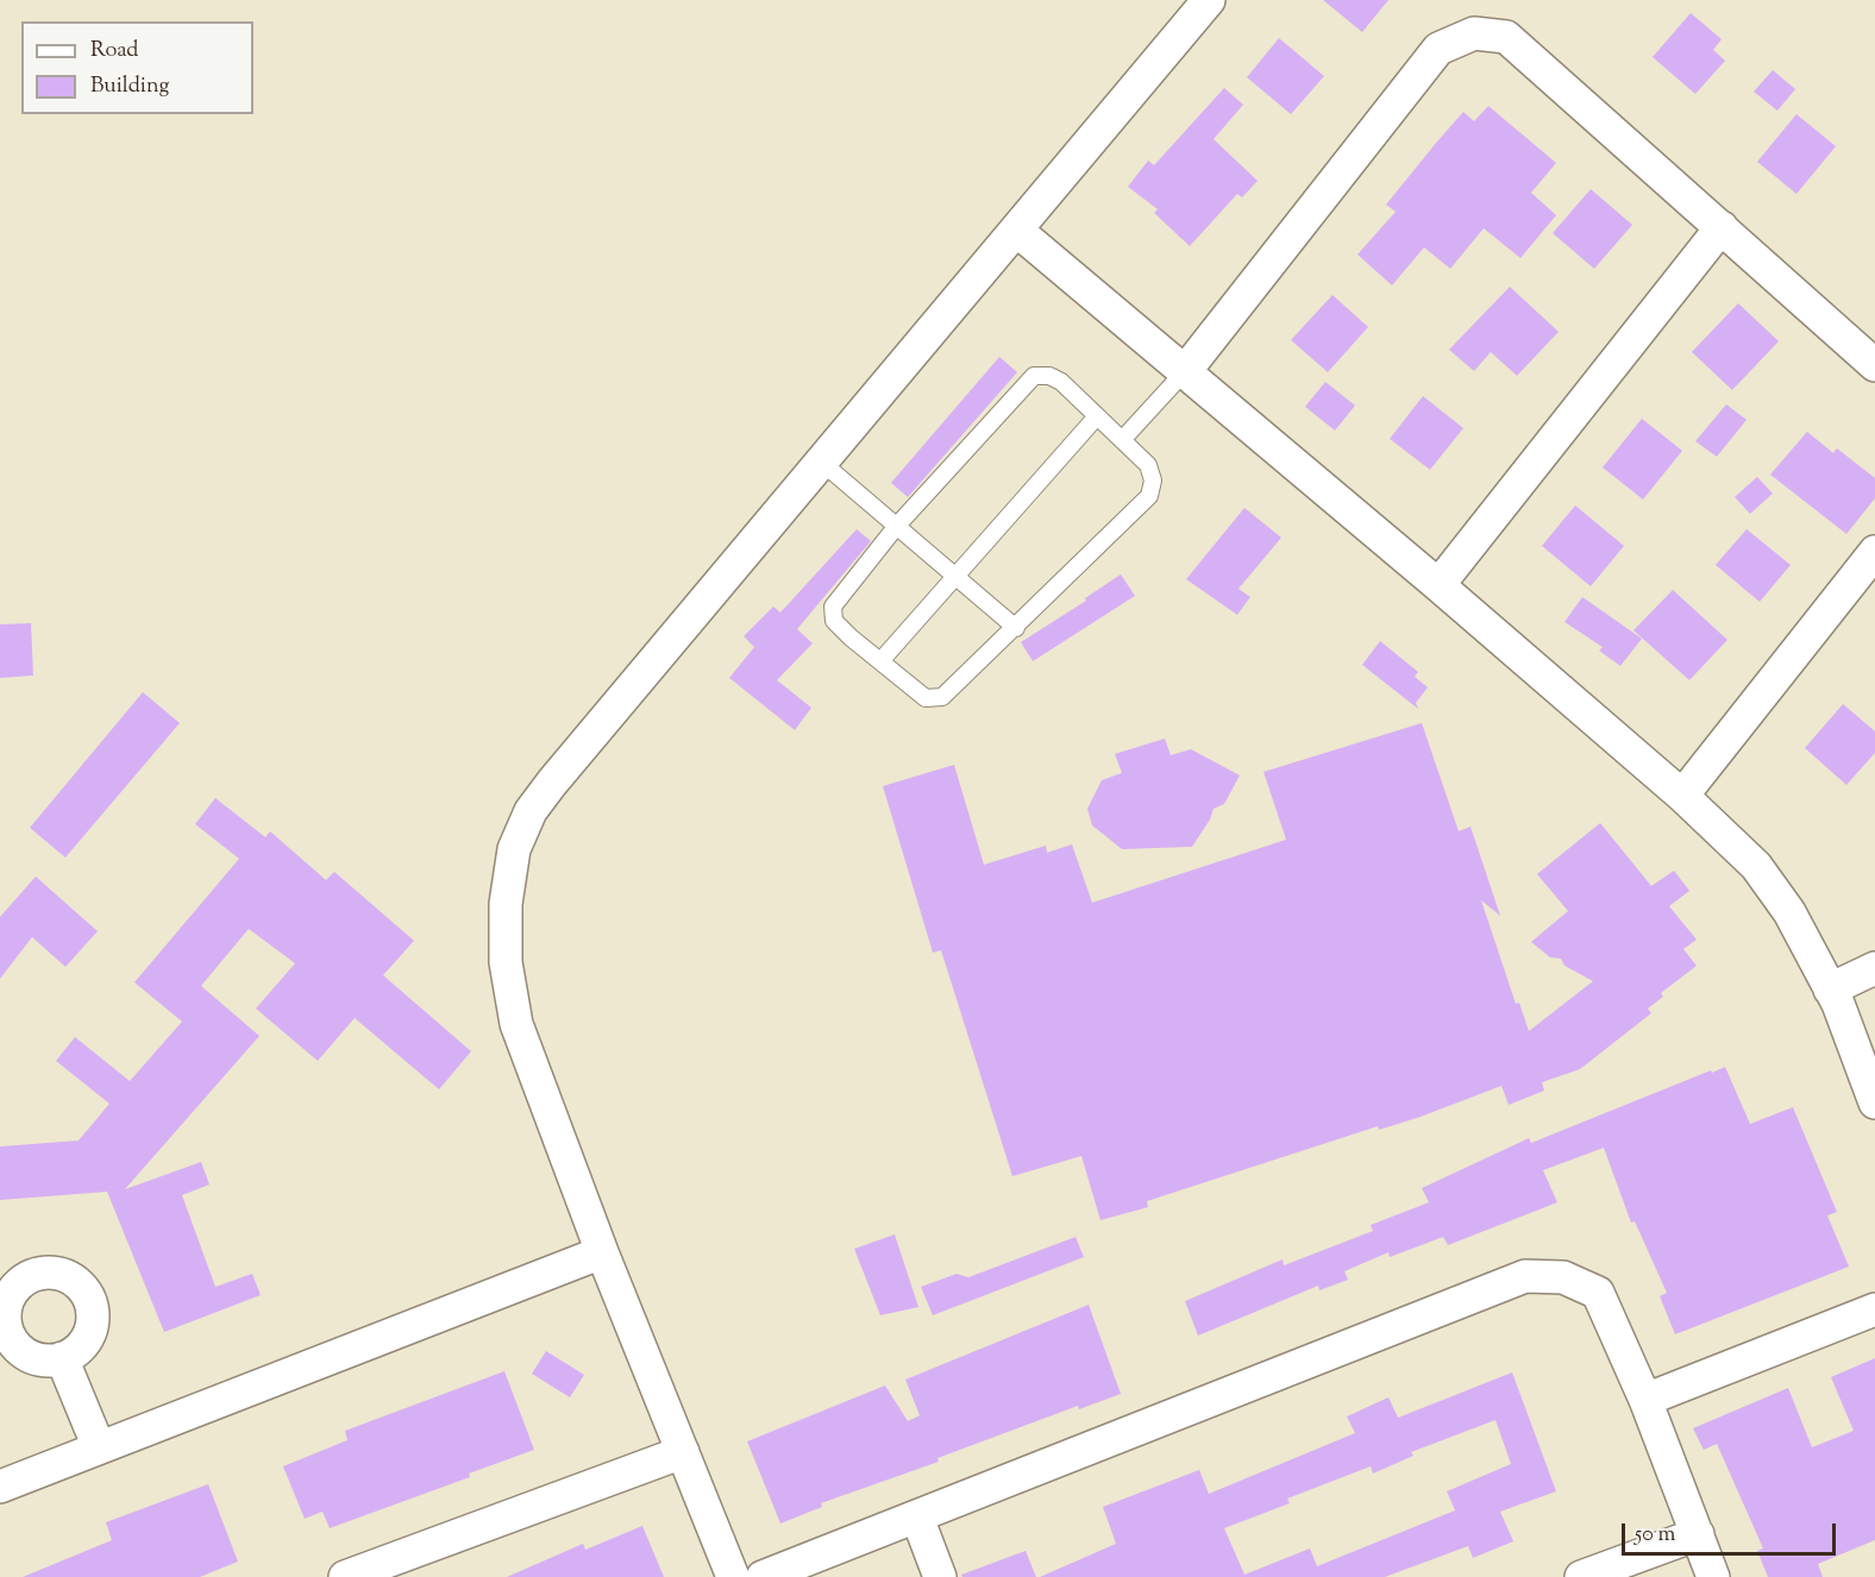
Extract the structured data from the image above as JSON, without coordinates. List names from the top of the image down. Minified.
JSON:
{"legend":["Road","Building"],"scale_bar":"50 m"}
